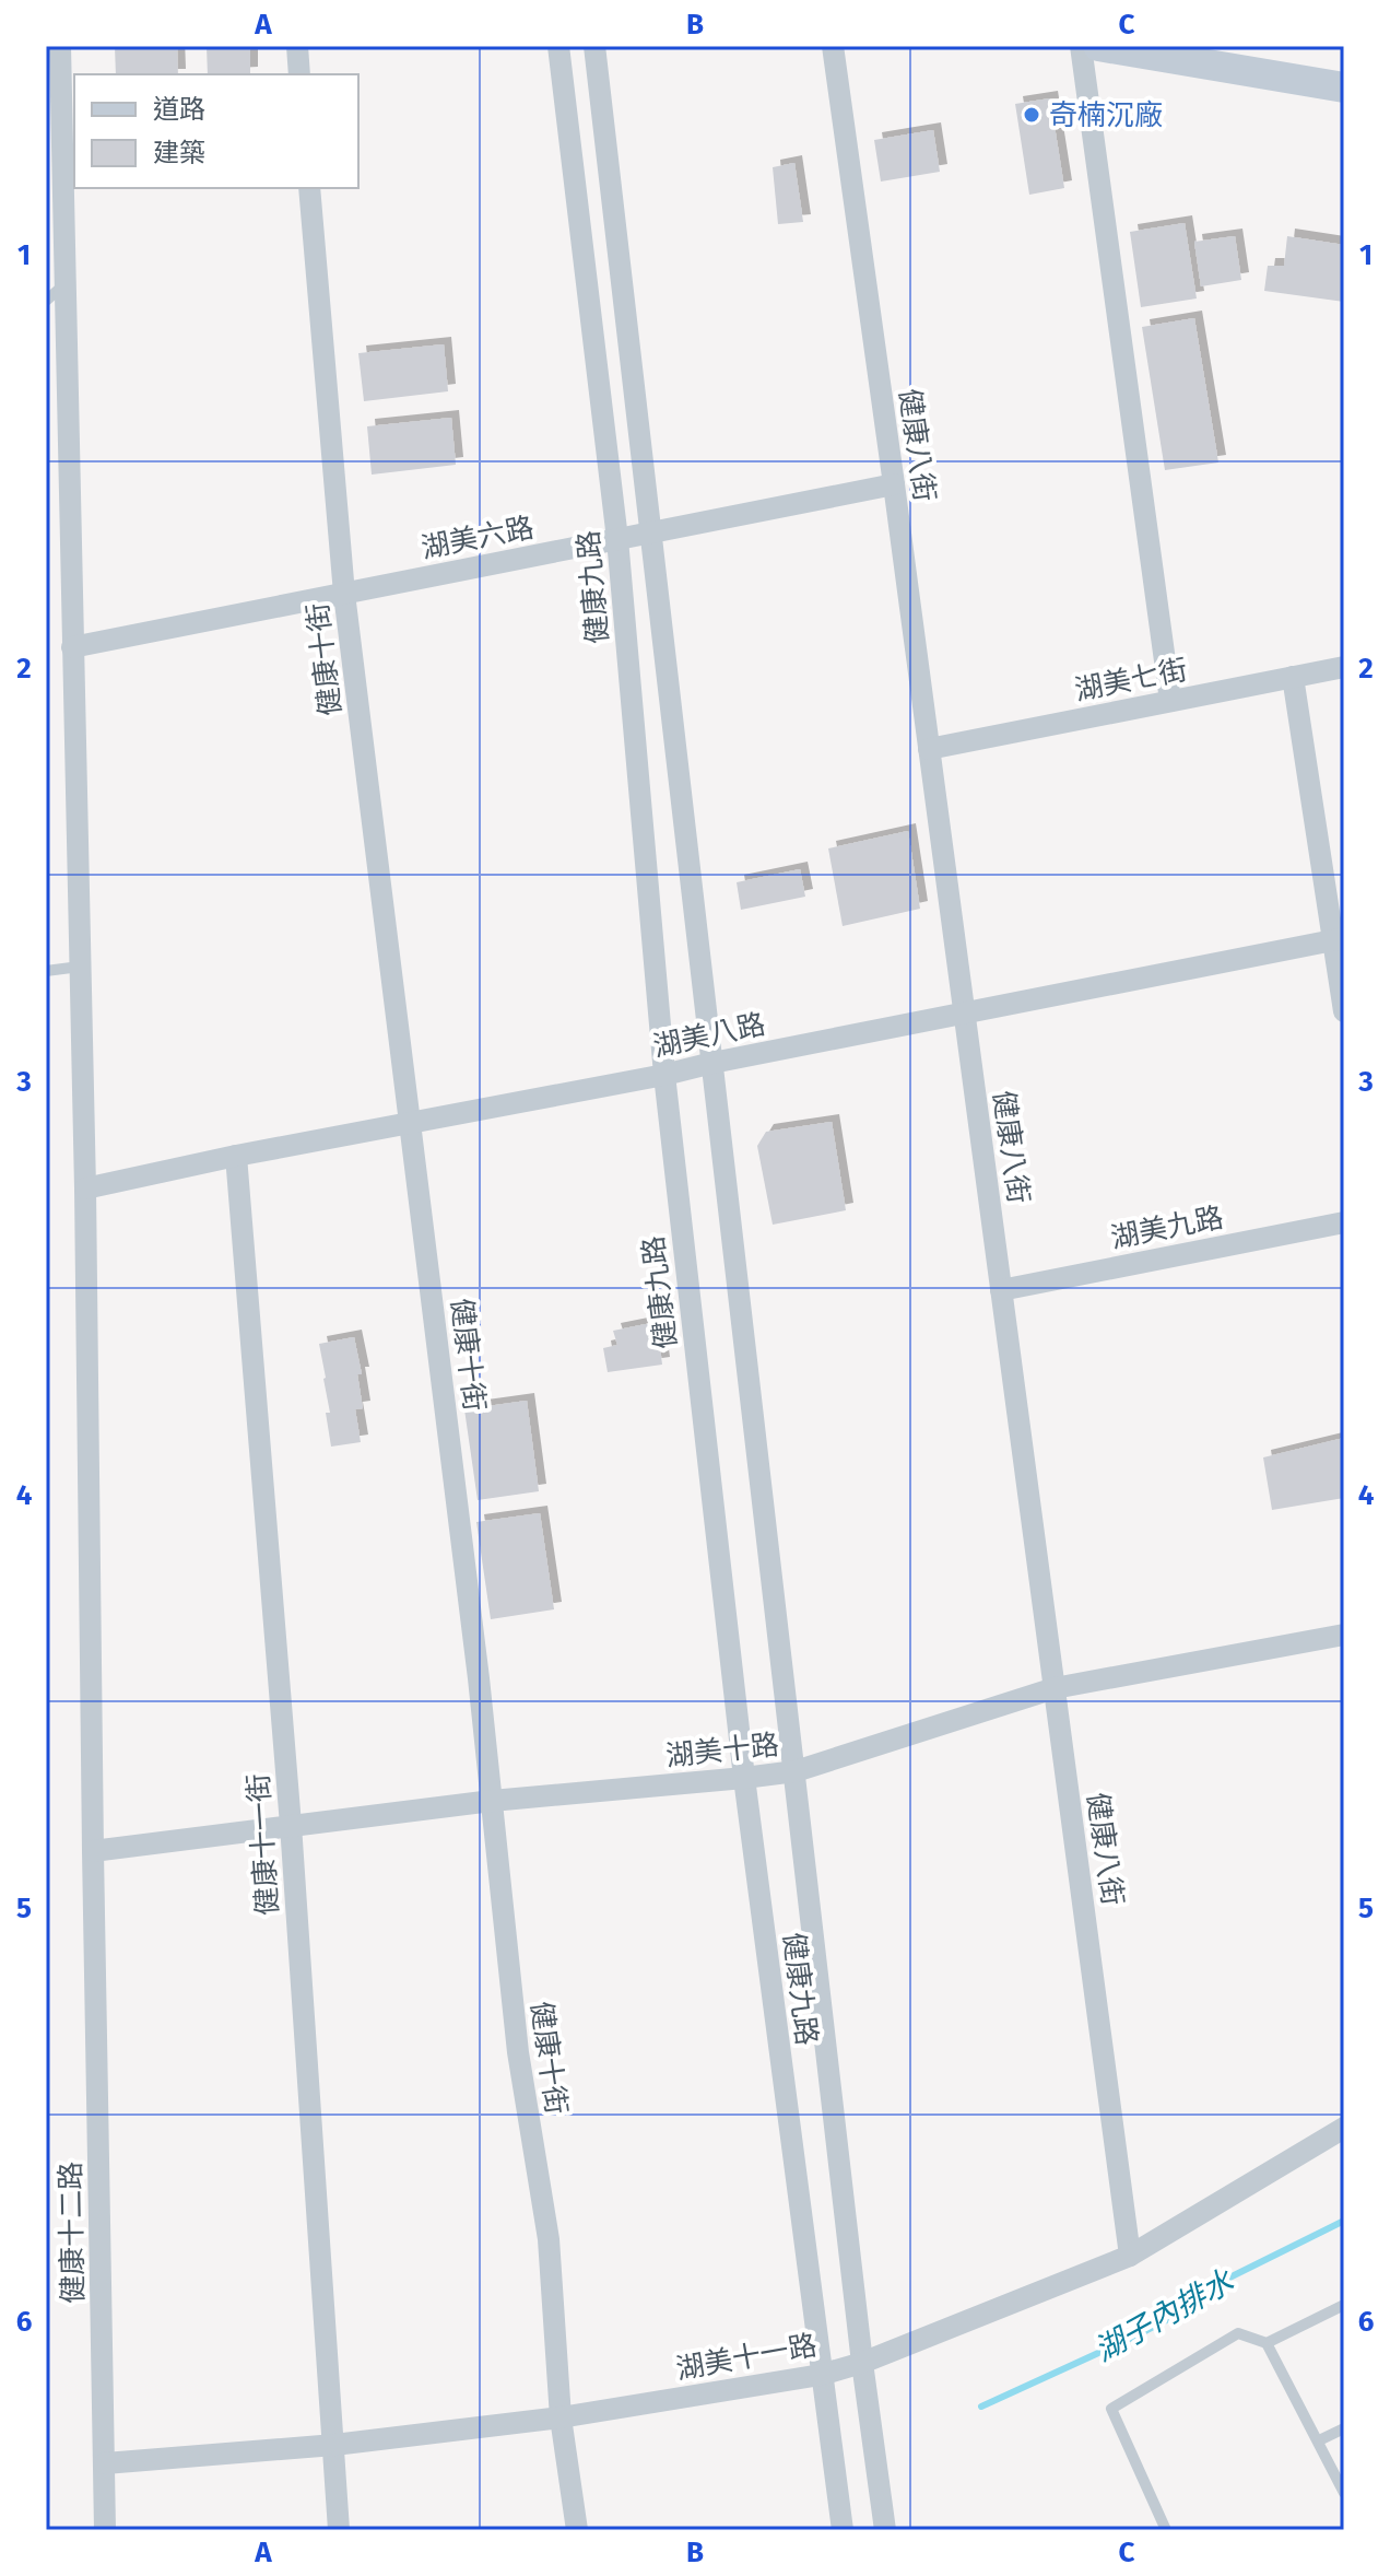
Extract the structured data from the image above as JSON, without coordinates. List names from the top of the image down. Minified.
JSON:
{"streets":{"street":["健康八街","湖美六路","健康九路","健康十街","湖美七街","湖美八路","湖美九路","湖美十路","健康十一街","健康十二路","湖美十一路"]},"crossings":[["健康八街","湖美六路"],["健康八街","湖美七街"],["健康八街","湖美八路"],["健康八街","湖美九路"],["健康八街","湖美十路"],["健康八街","湖美十一路"],["湖美六路","健康九路"],["湖美六路","健康十街"],["湖美六路","健康十二路"],["健康九路","湖美八路"],["健康九路","湖美十路"],["健康九路","湖美十一路"],["健康十街","湖美八路"],["健康十街","湖美十路"],["健康十街","湖美十一路"],["湖美八路","健康十一街"],["湖美八路","健康十二路"],["湖美十路","健康十一街"],["湖美十路","健康十二路"],["健康十一街","湖美十一路"],["健康十二路","湖美十一路"]],"water":["湖子內排水"],"places":["奇楠沉廠"],"legend":["道路","建築"],"grid":{"columns":["A","B","C"],"rows":["1","2","3","4","5","6"]}}
